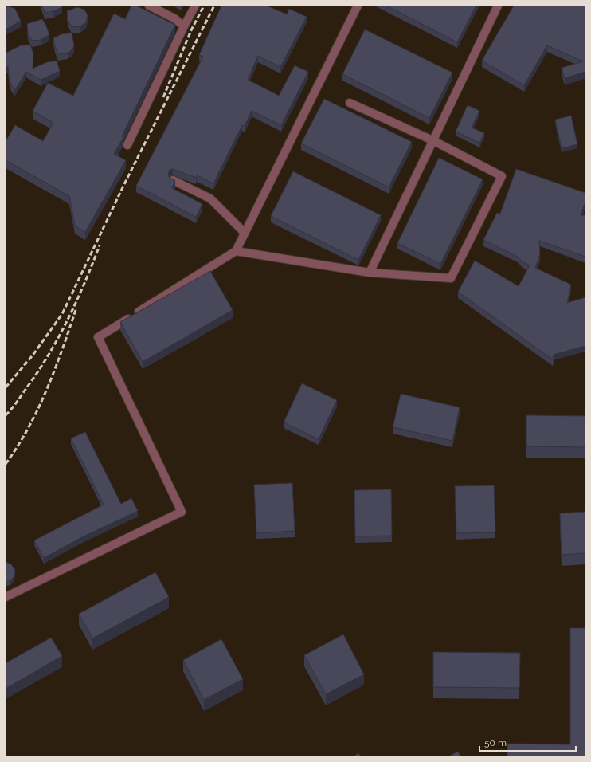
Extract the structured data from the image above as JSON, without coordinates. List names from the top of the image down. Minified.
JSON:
{"scale_bar":"50 m"}
